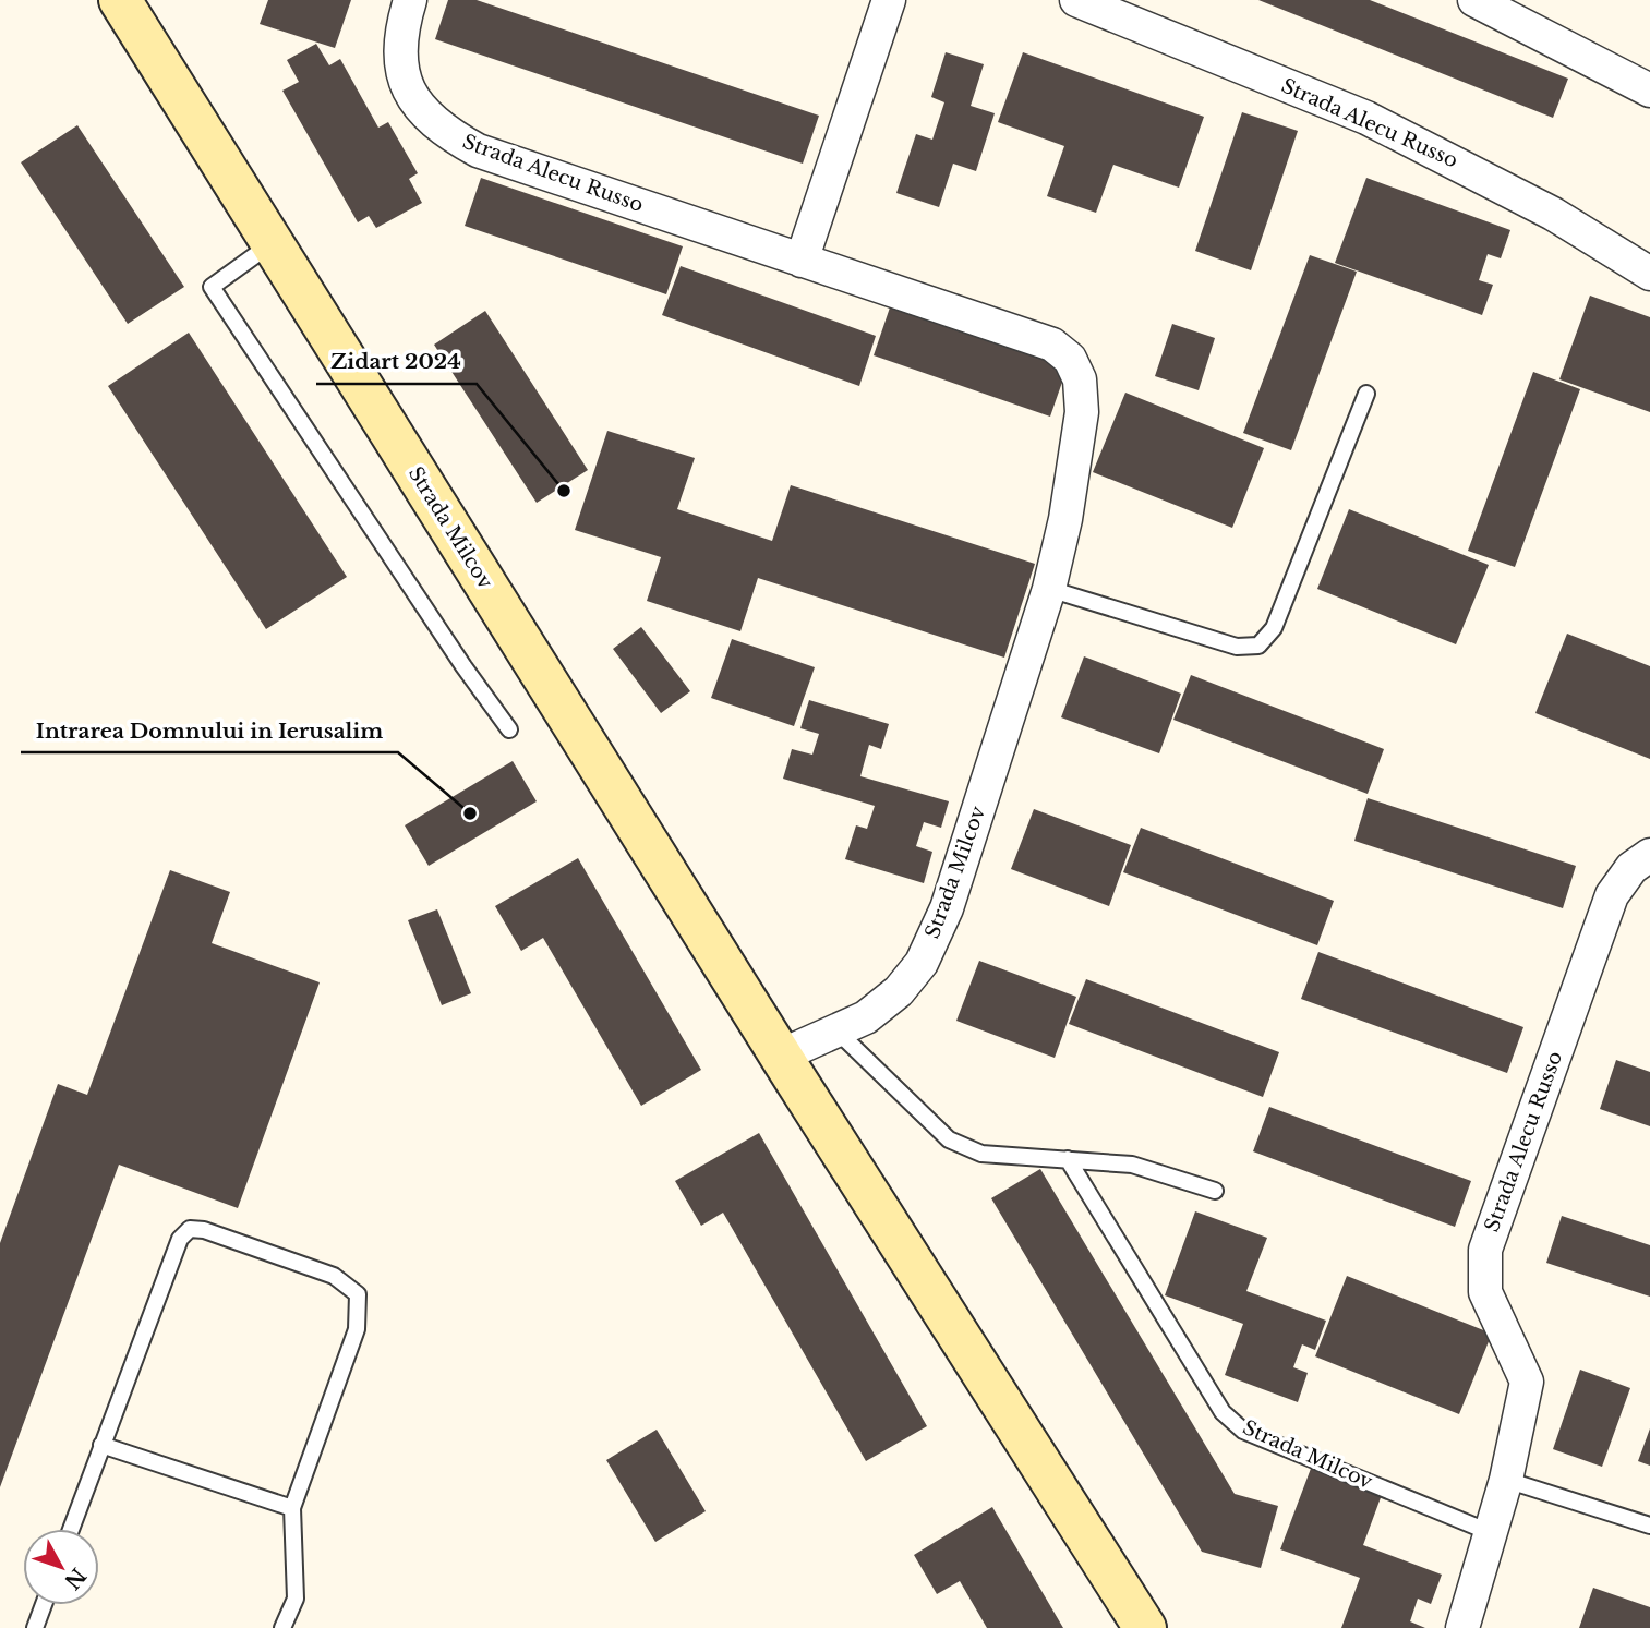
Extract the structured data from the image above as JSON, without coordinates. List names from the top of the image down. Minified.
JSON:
{"streets":{"main road":["Strada Milcov"],"street":["Strada Alecu Russo"]},"crossings":[["Strada Alecu Russo","Strada Milcov"]],"places":["Zidart 2024","Intrarea Domnului in Ierusalim"],"north":"bottom right"}
